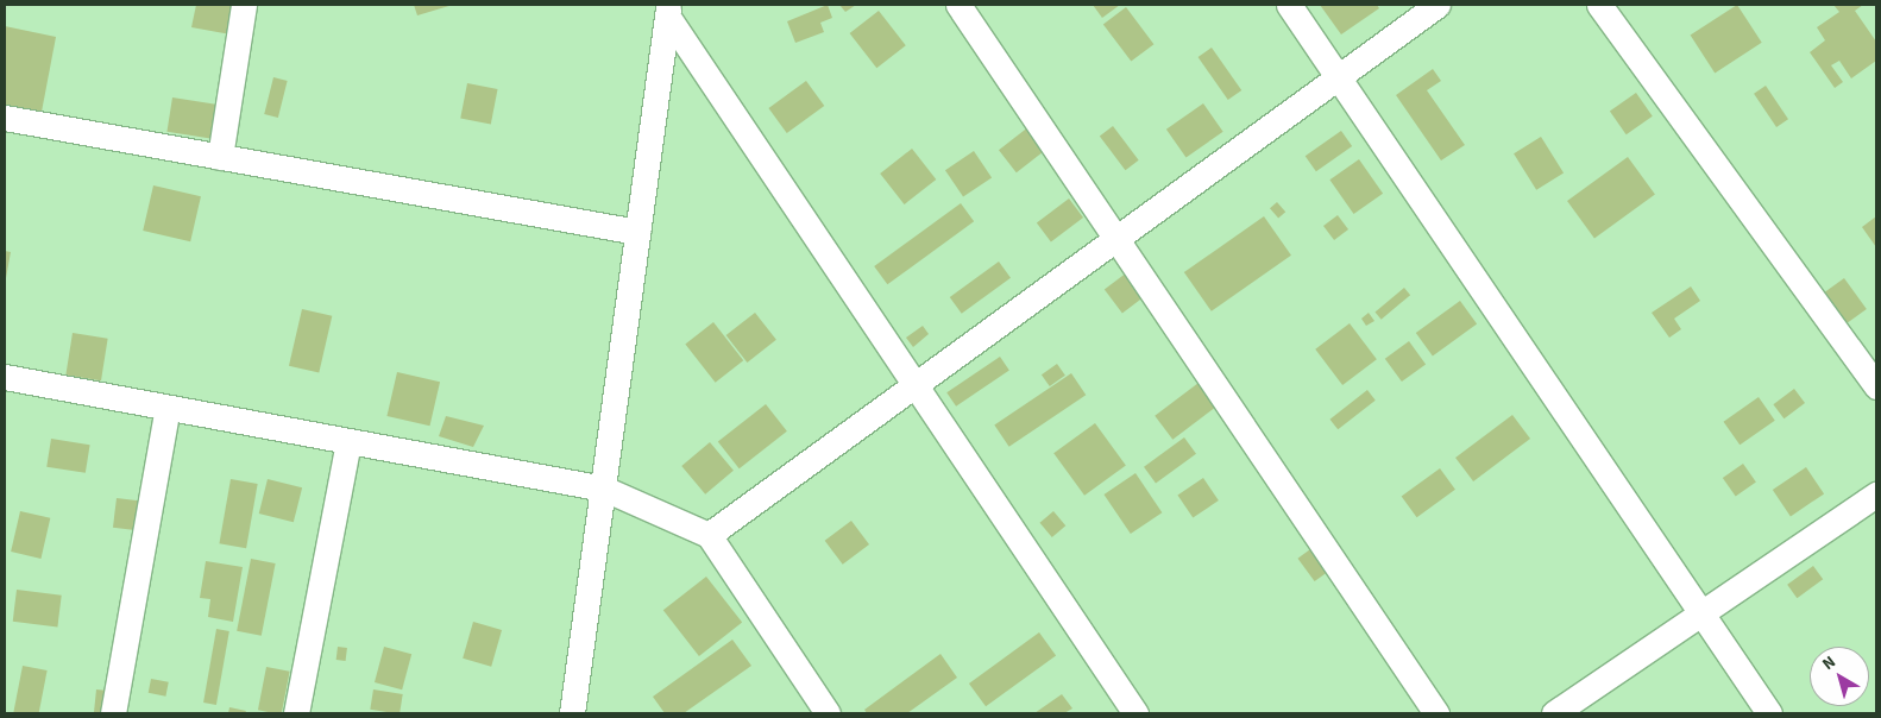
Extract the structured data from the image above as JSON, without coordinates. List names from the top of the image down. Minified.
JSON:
{"north":"top left"}
